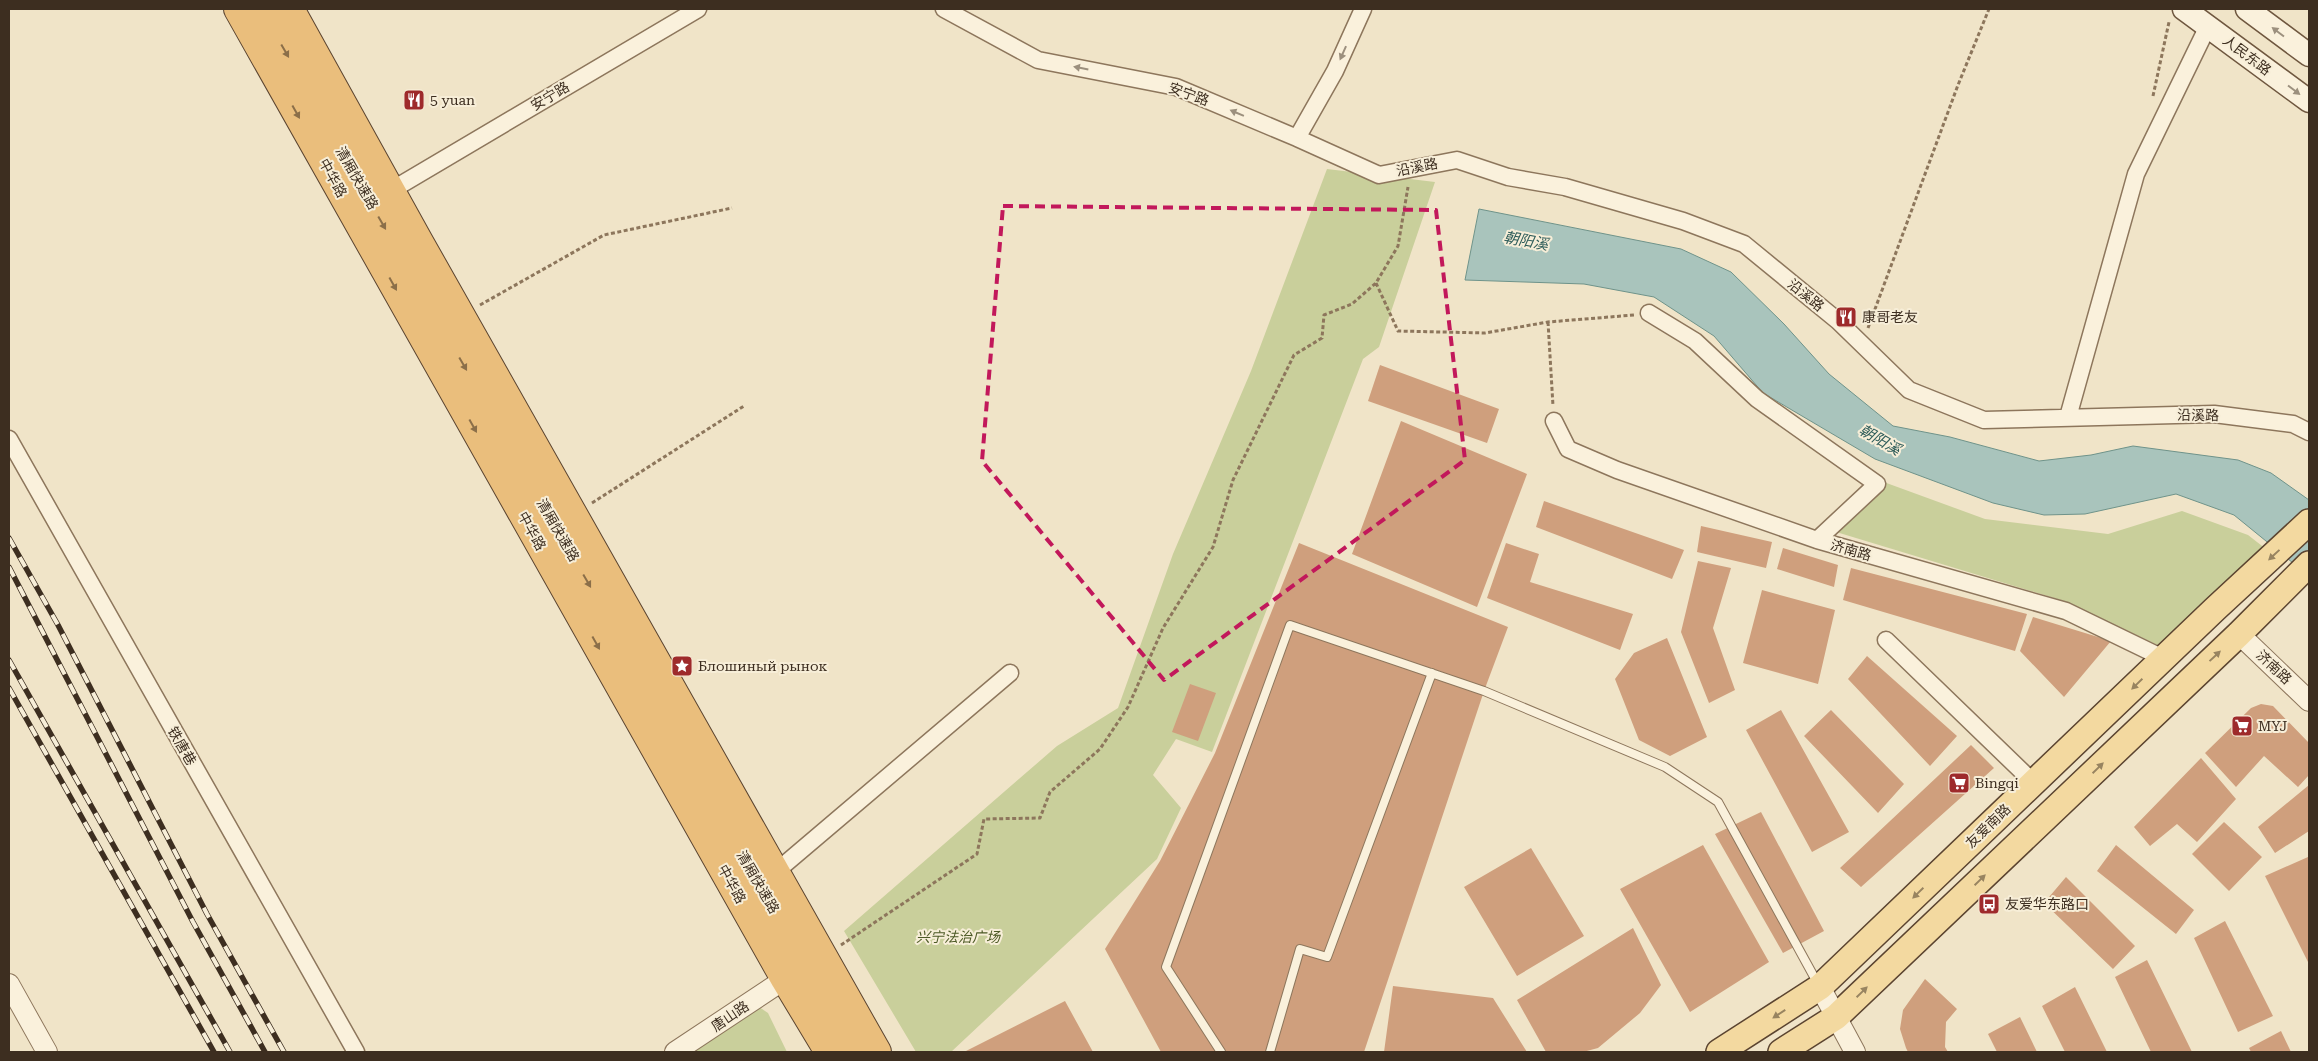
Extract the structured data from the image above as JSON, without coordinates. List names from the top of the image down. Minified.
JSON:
{"streets":{"highway":["中华路","清厢快速路"],"main road":["人民东路","友爱南路"],"street":["安宁路","沿溪路","济南路","铁唐巷","唐山路"]},"crossings":[["安宁路","沿溪路"],["中华路","唐山路"],["济南路","友爱南路"]],"one_way":["安宁路"],"water":["朝阳溪"],"parks":["兴宁法治广场"],"places":{"restaurant":["5 yuan","康哥老友"],"place":["Блошиный рынок"],"supermarket":["MYJ","Bingqi"],"bus stop":["友爱华东路口"]}}
